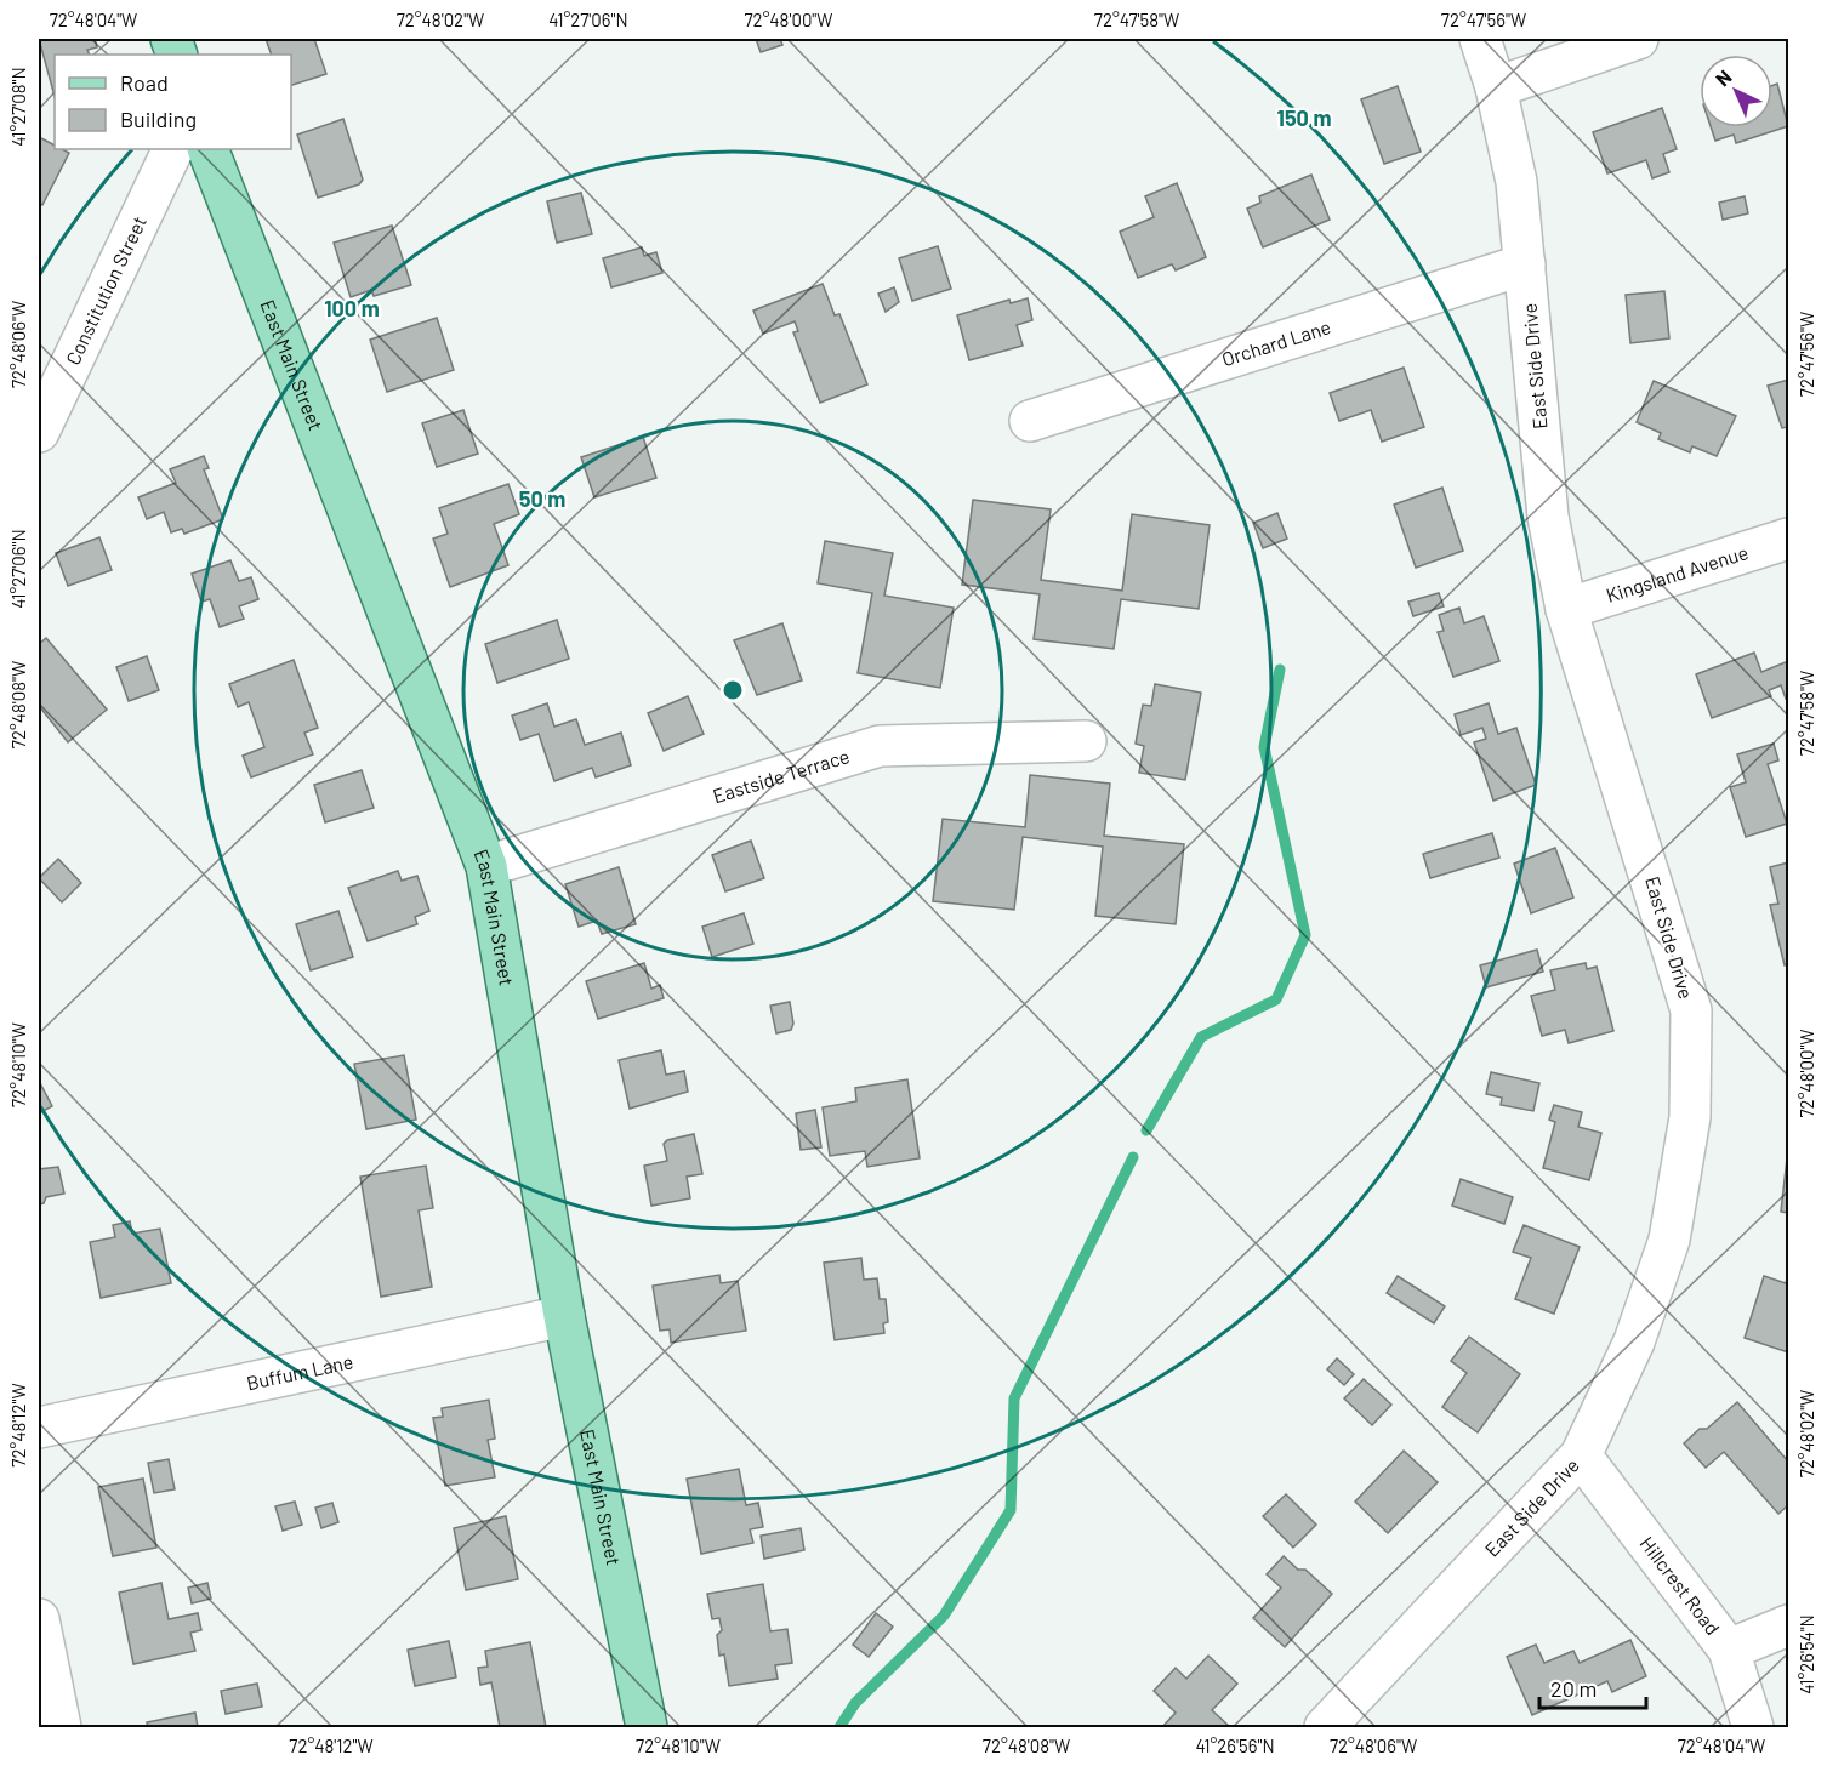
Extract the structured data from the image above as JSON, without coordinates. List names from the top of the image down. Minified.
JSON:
{"streets":{"main road":["East Main Street"],"street":["Constitution Street","Orchard Lane","East Side Drive","Kingsland Avenue","Eastside Terrace","Buffum Lane","Hillcrest Road"]},"crossings":[["Orchard Lane","East Side Drive"],["East Main Street","Eastside Terrace"],["East Main Street","Buffum Lane"],["East Side Drive","Kingsland Avenue"],["East Side Drive","Hillcrest Road"]],"legend":["Road","Building"],"scale_bar":"20 m","north":"top left","coordinates":["72°48'04\"W","72°48'02\"W","41°27'06\"N","72°48'00\"W","72°47'58\"W","72°47'56\"W","41°27'08\"N","72°48'06\"W","72°48'08\"W","72°48'10\"W","72°48'12\"W","41°26'54\"N","41°26'56\"N"],"rings":["150 m","100 m","50 m"]}
